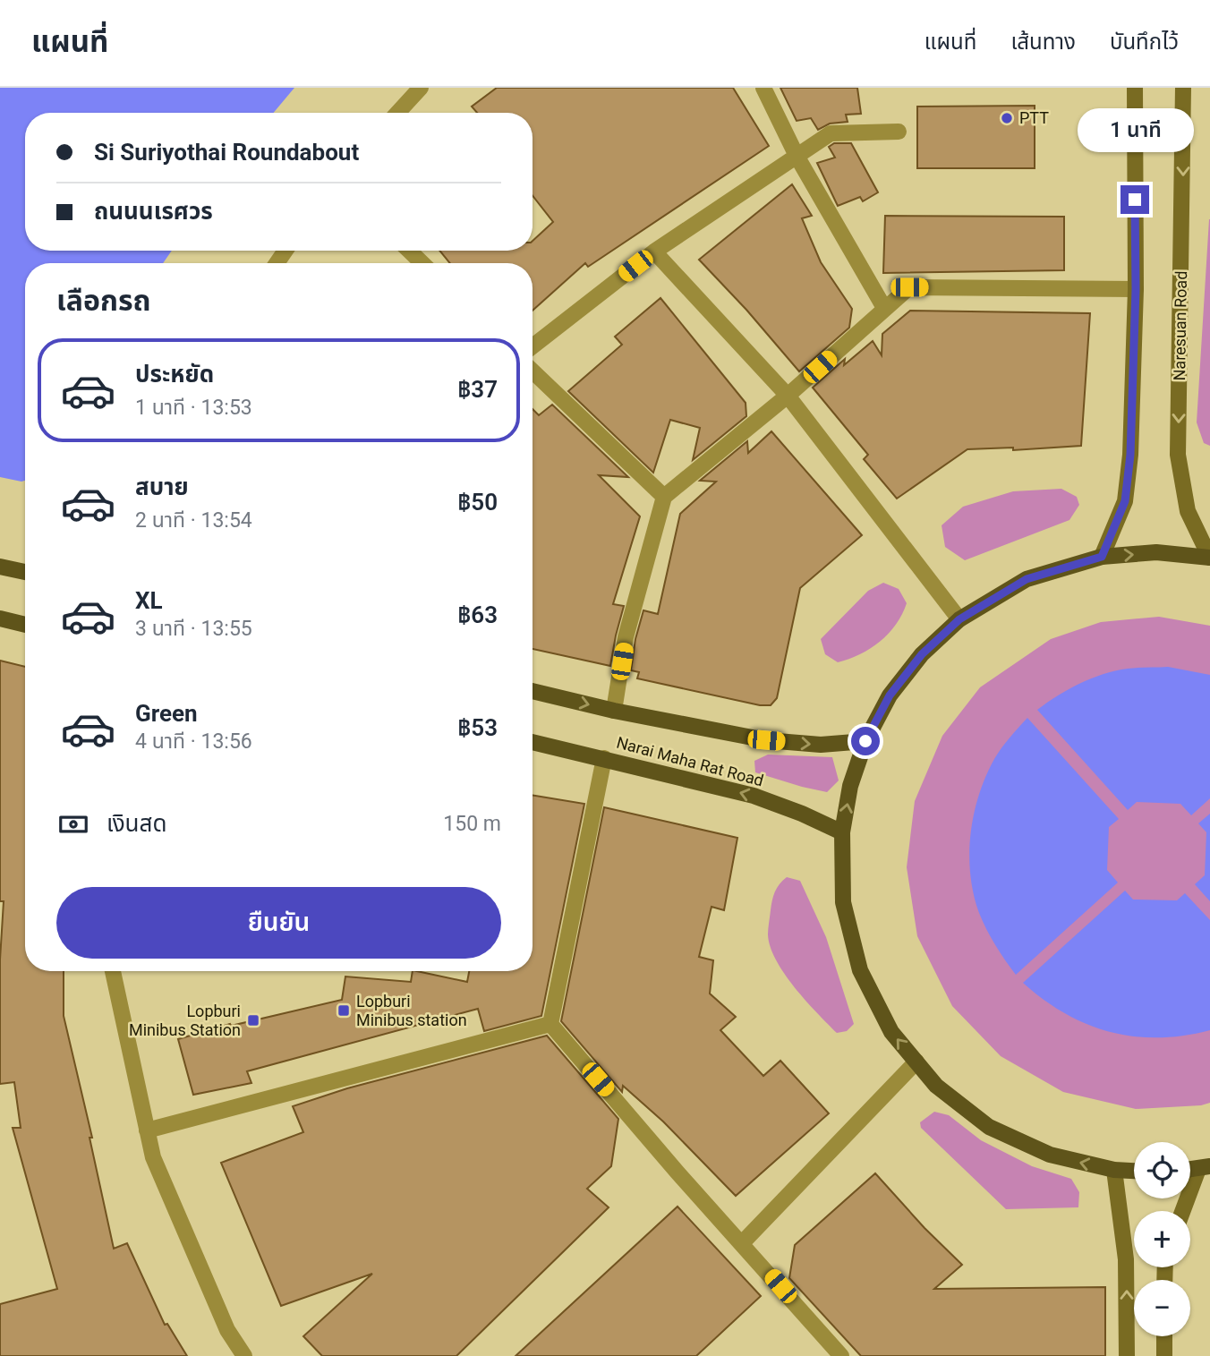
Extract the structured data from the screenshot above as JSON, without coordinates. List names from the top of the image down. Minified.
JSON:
{"streets":{"main road":["Naresuan Road","Narai Maha Rat Road"]},"places":{"other":["PTT"],"transit":["Lopburi Minibus station","Lopburi Minibus Station"]},"page":{"header":"แผนที่","nav":["แผนที่","เส้นทาง","บันทึกไว้"],"bubble":"1 นาที","banner":["Si Suriyothai Roundabout","ถนนนเรศวร"],"heading":"เลือกรถ","list":[{"name":"ประหยัด","note":"1 นาที · 13:53","value":"฿37"},{"name":"สบาย","note":"2 นาที · 13:54","value":"฿50"},{"name":"XL","note":"3 นาที · 13:55","value":"฿63"},{"name":"Green","note":"4 นาที · 13:56","value":"฿53"}],"pay":["เงินสด","150 m"],"buttons":"ยืนยัน","map_buttons":["+","−"]}}
